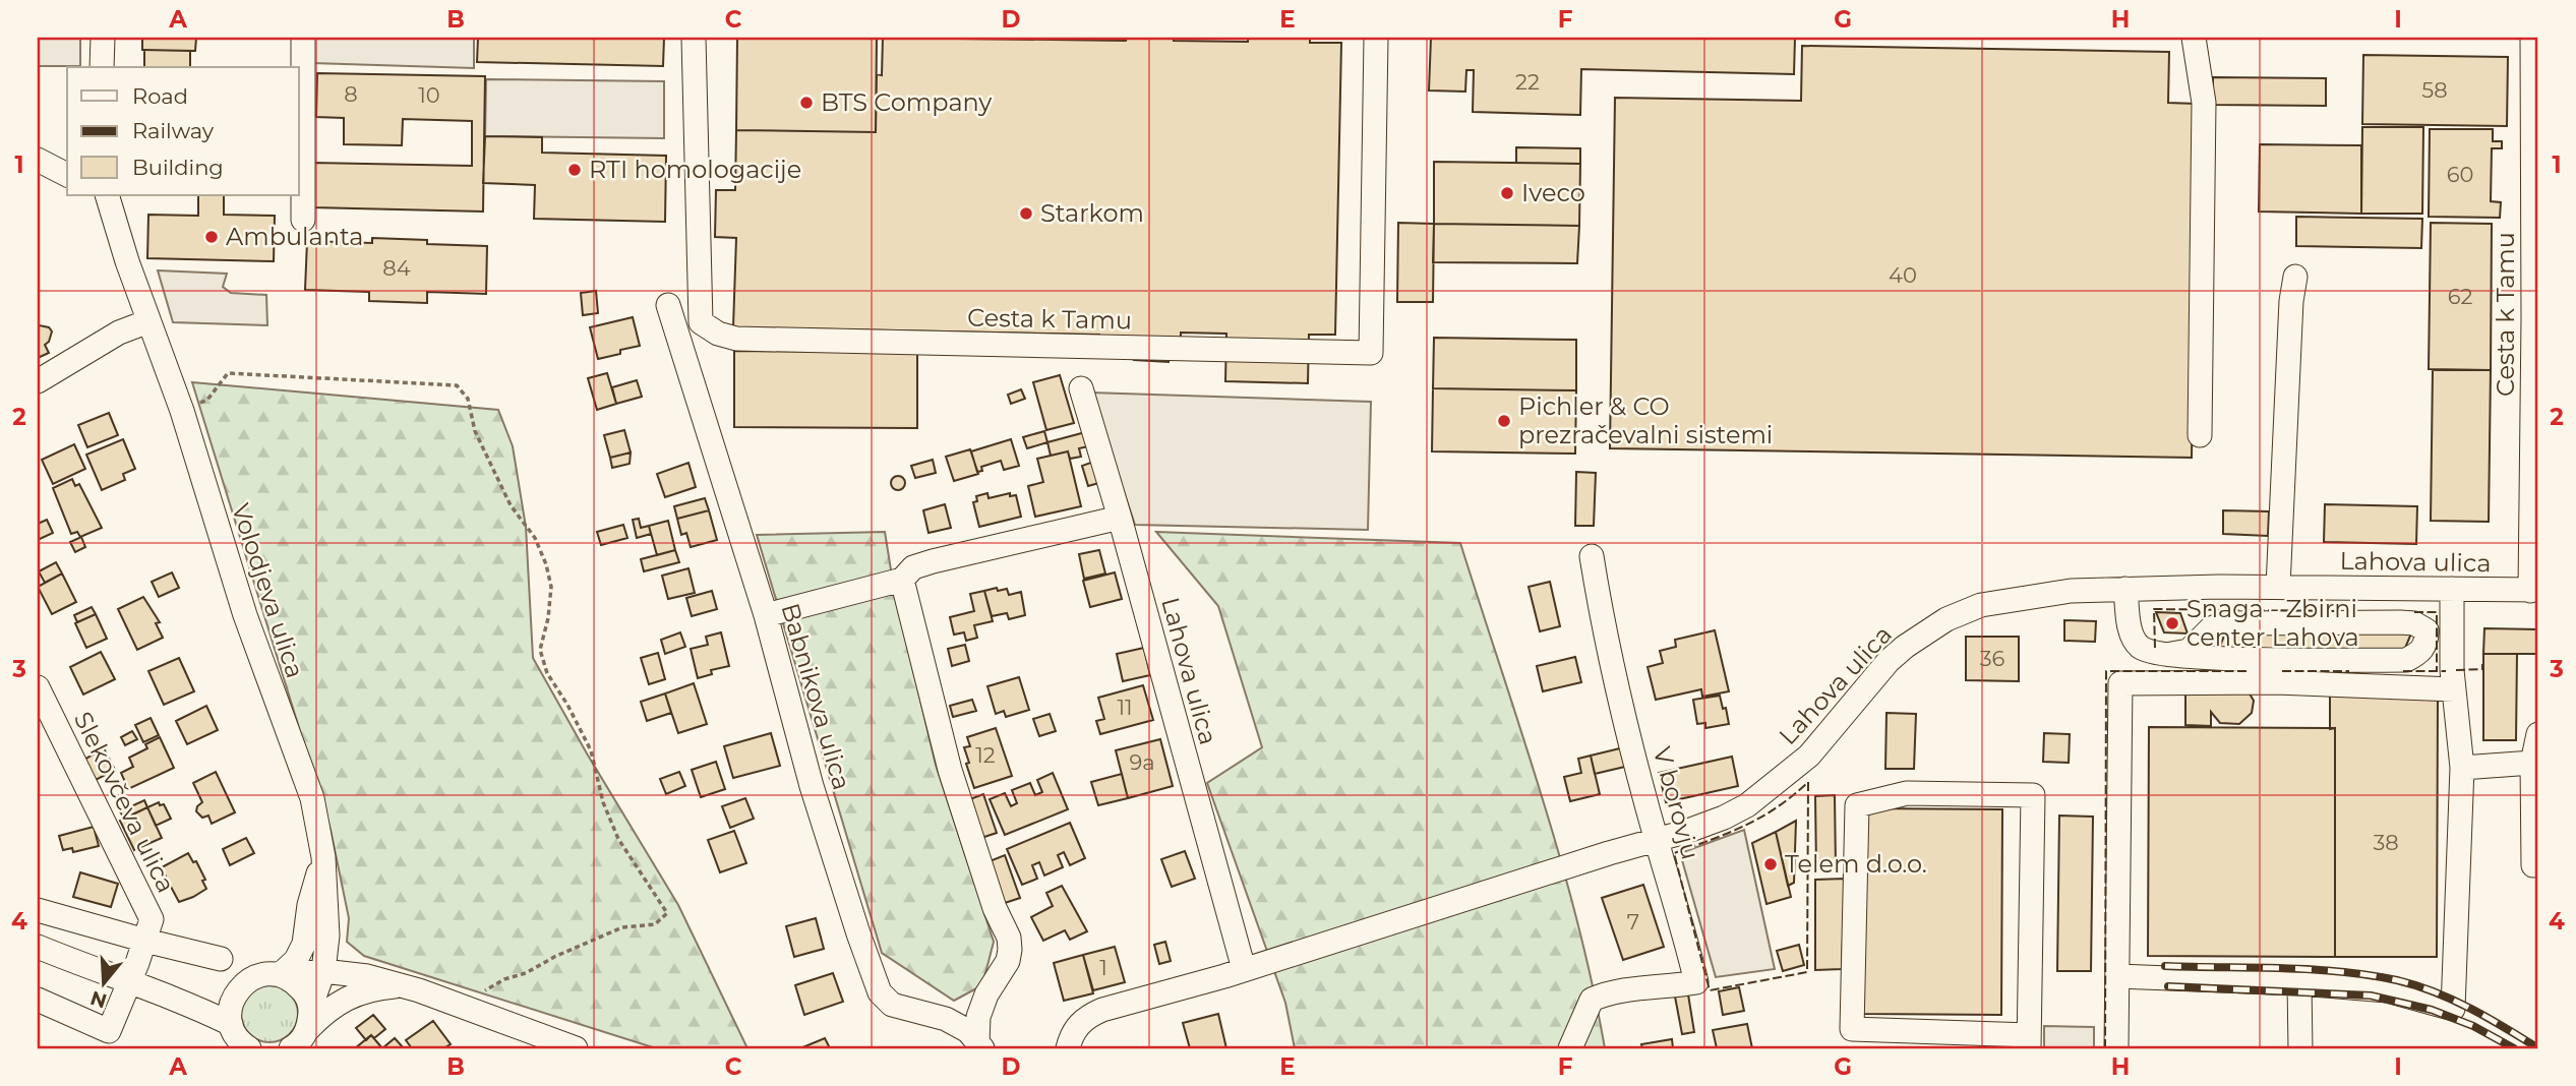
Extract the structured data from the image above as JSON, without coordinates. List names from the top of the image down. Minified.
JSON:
{"streets":{"street":["Cesta k Tamu","Lahova ulica","Volodjeva ulica","Babnikova ulica","Slekovčeva ulica","V borovju"]},"crossings":[["Cesta k Tamu","Lahova ulica"],["Lahova ulica","V borovju"]],"places":["BTS Company","RTI homologacije","Iveco","Starkom","Ambulanta","Pichler & CO prezračevalni sistemi","Snaga - Zbirni center Lahova","Telem d.o.o."],"house_numbers":["22","58","8","10","60","84","40","62","36","11","12","9a","38","7","1"],"legend":["Road","Railway","Building"],"north":"bottom","grid":{"columns":["A","B","C","D","E","F","G","H","I"],"rows":["1","2","3","4"]}}
